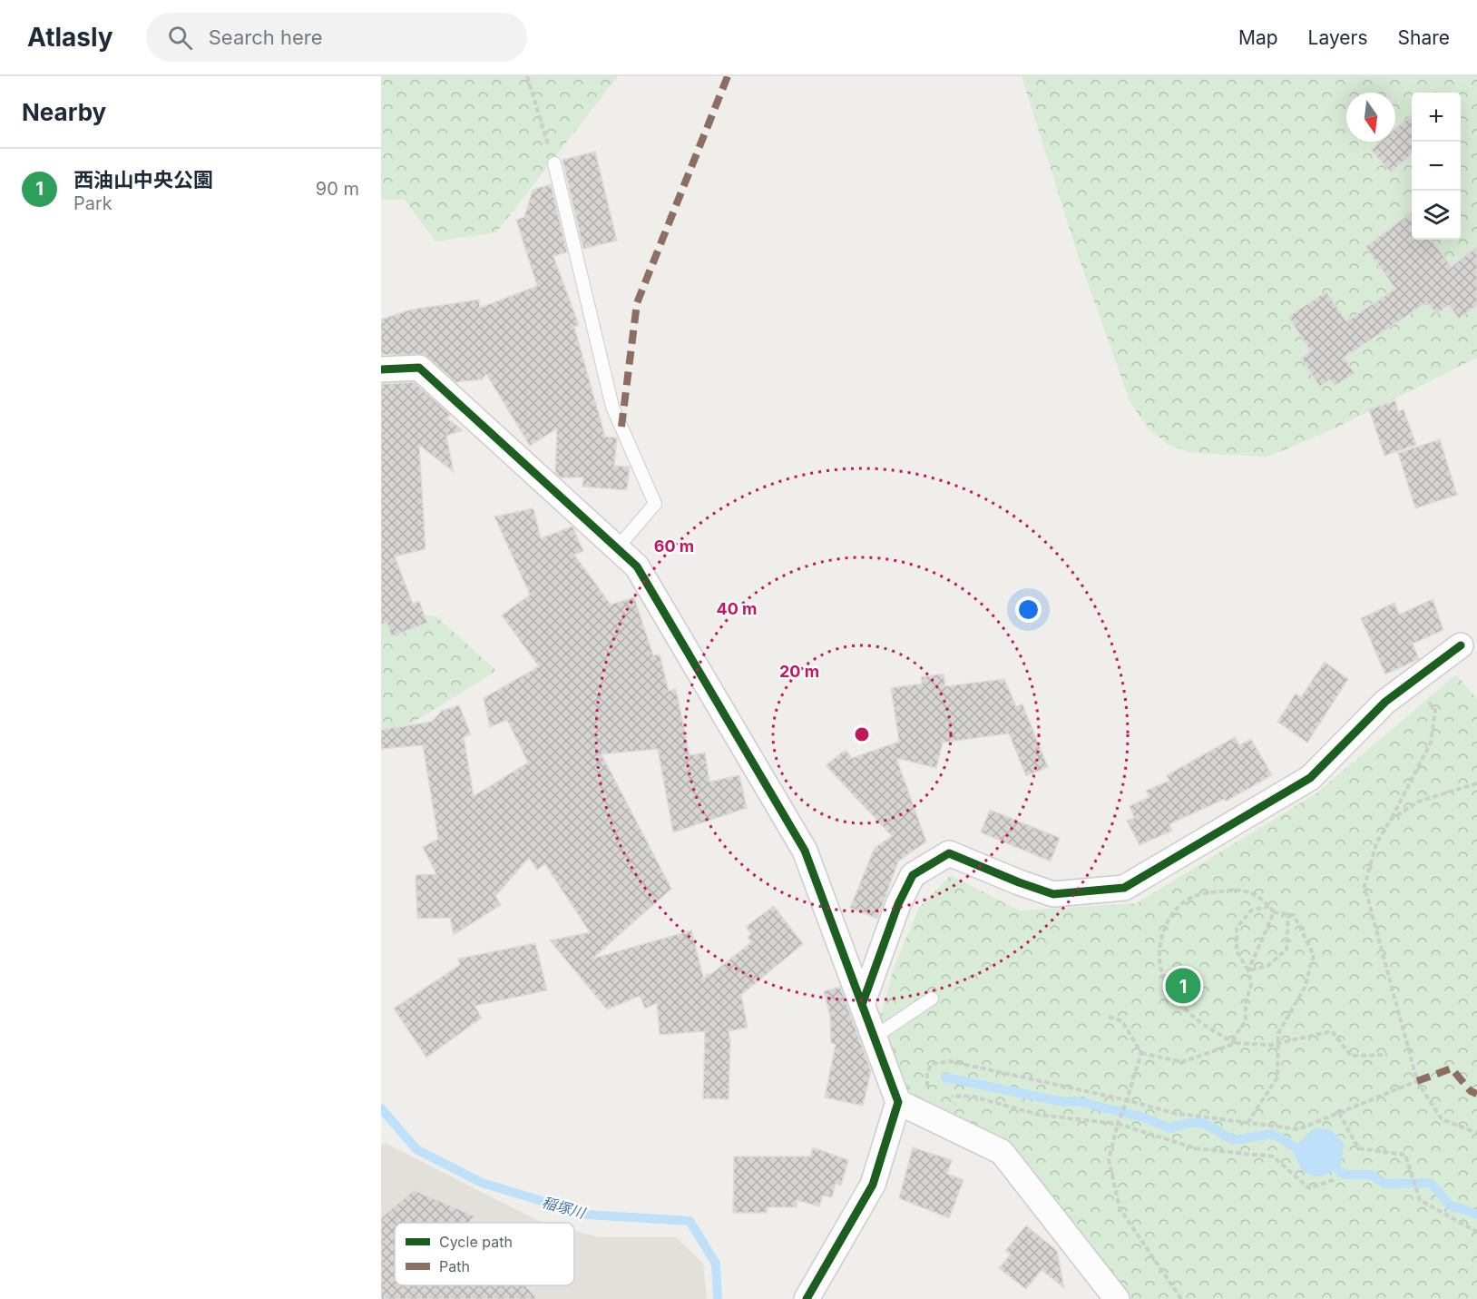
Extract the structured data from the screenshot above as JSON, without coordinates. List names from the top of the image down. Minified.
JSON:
{"water":["稲塚川"],"legend":["Cycle path","Path"],"north":"bottom","page":{"header":"Atlasly","search":"Search here","nav":["Map","Layers","Share"],"heading":"Nearby","map_buttons":["+","−"],"list":[{"mark":"1","name":"西油山中央公園","note":"Park","value":"90 m"}],"pins":"1"},"rings":["60 m","40 m","20 m"]}
